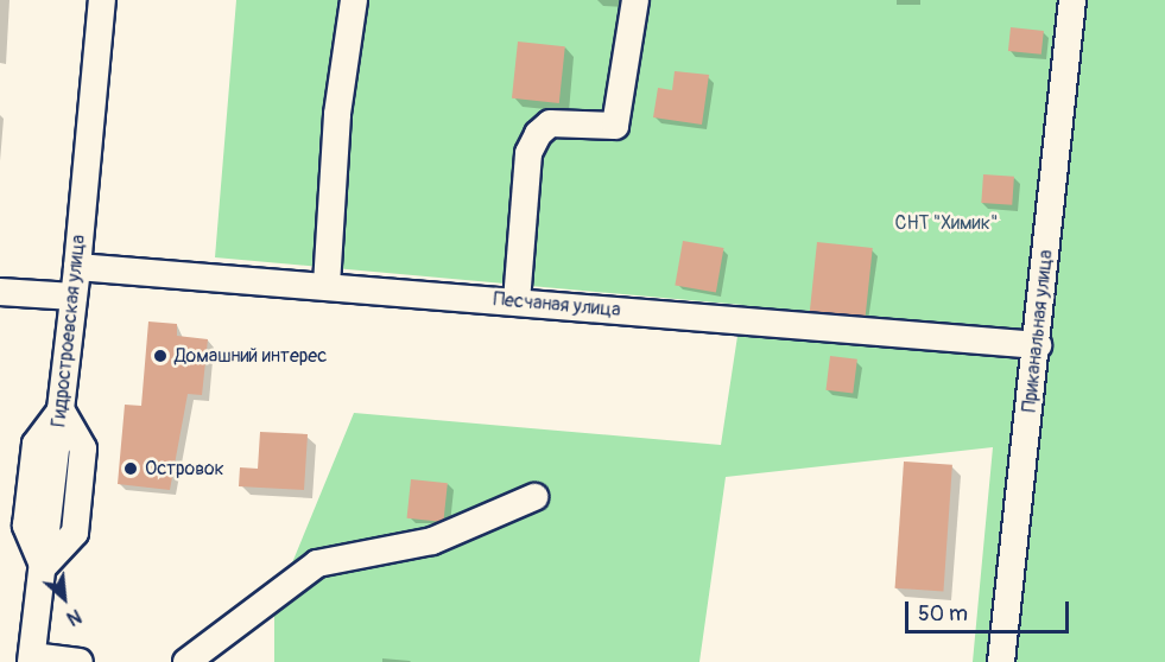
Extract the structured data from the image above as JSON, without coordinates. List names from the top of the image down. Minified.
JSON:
{"streets":{"street":["Песчаная улица","Гидростроевская улица","Приканальная улица"]},"crossings":[["Песчаная улица","Гидростроевская улица"],["Песчаная улица","Приканальная улица"]],"parks":["СНТ \"Химик\""],"places":["Домашний интерес","Островок"],"scale_bar":"50 m","north":"bottom right"}
